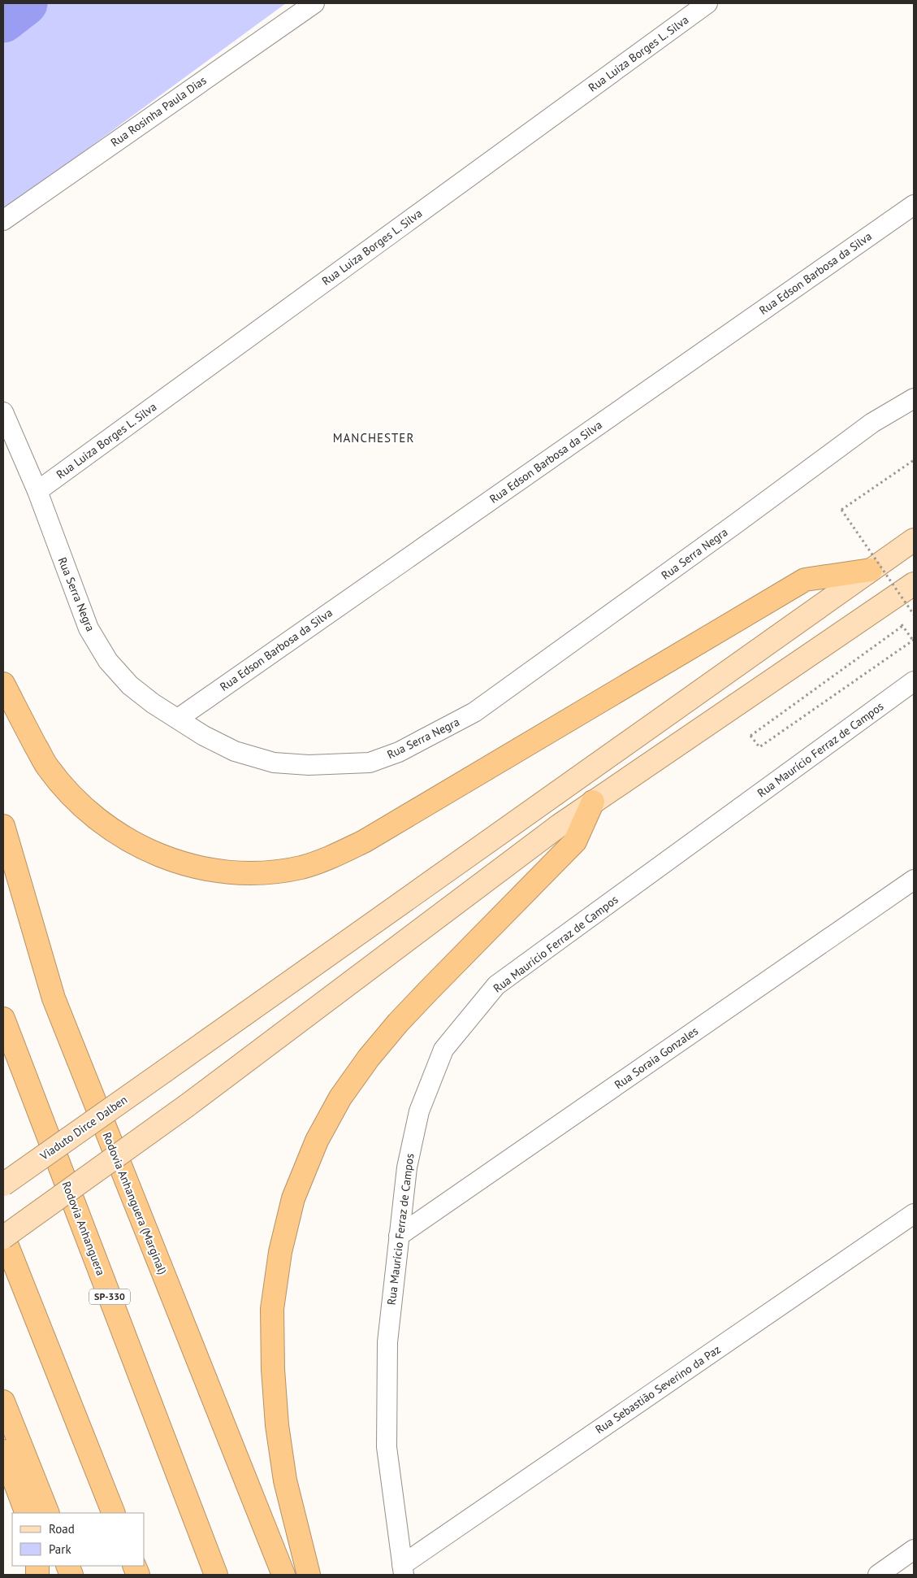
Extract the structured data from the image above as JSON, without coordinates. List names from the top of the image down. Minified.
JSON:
{"streets":{"highway":["Rodovia Anhanguera (Marginal)","Rodovia Anhanguera","SP-330"],"main road":["Viaduto Dirce Dalben"],"street":["Rua Luiza Borges L. Silva","Rua Rosinha Paula Dias","Rua Edson Barbosa da Silva","Rua Serra Negra","Rua Maurício Ferraz de Campos","Rua Soraia Gonzales","Rua Sebastião Severino da Paz"]},"crossings":[["Rua Luiza Borges L. Silva","Rua Serra Negra"],["Rua Edson Barbosa da Silva","Rua Serra Negra"],["Rua Maurício Ferraz de Campos","Rua Soraia Gonzales"],["Rua Maurício Ferraz de Campos","Rua Sebastião Severino da Paz"]],"districts":["MANCHESTER"],"legend":["Road","Park"]}
